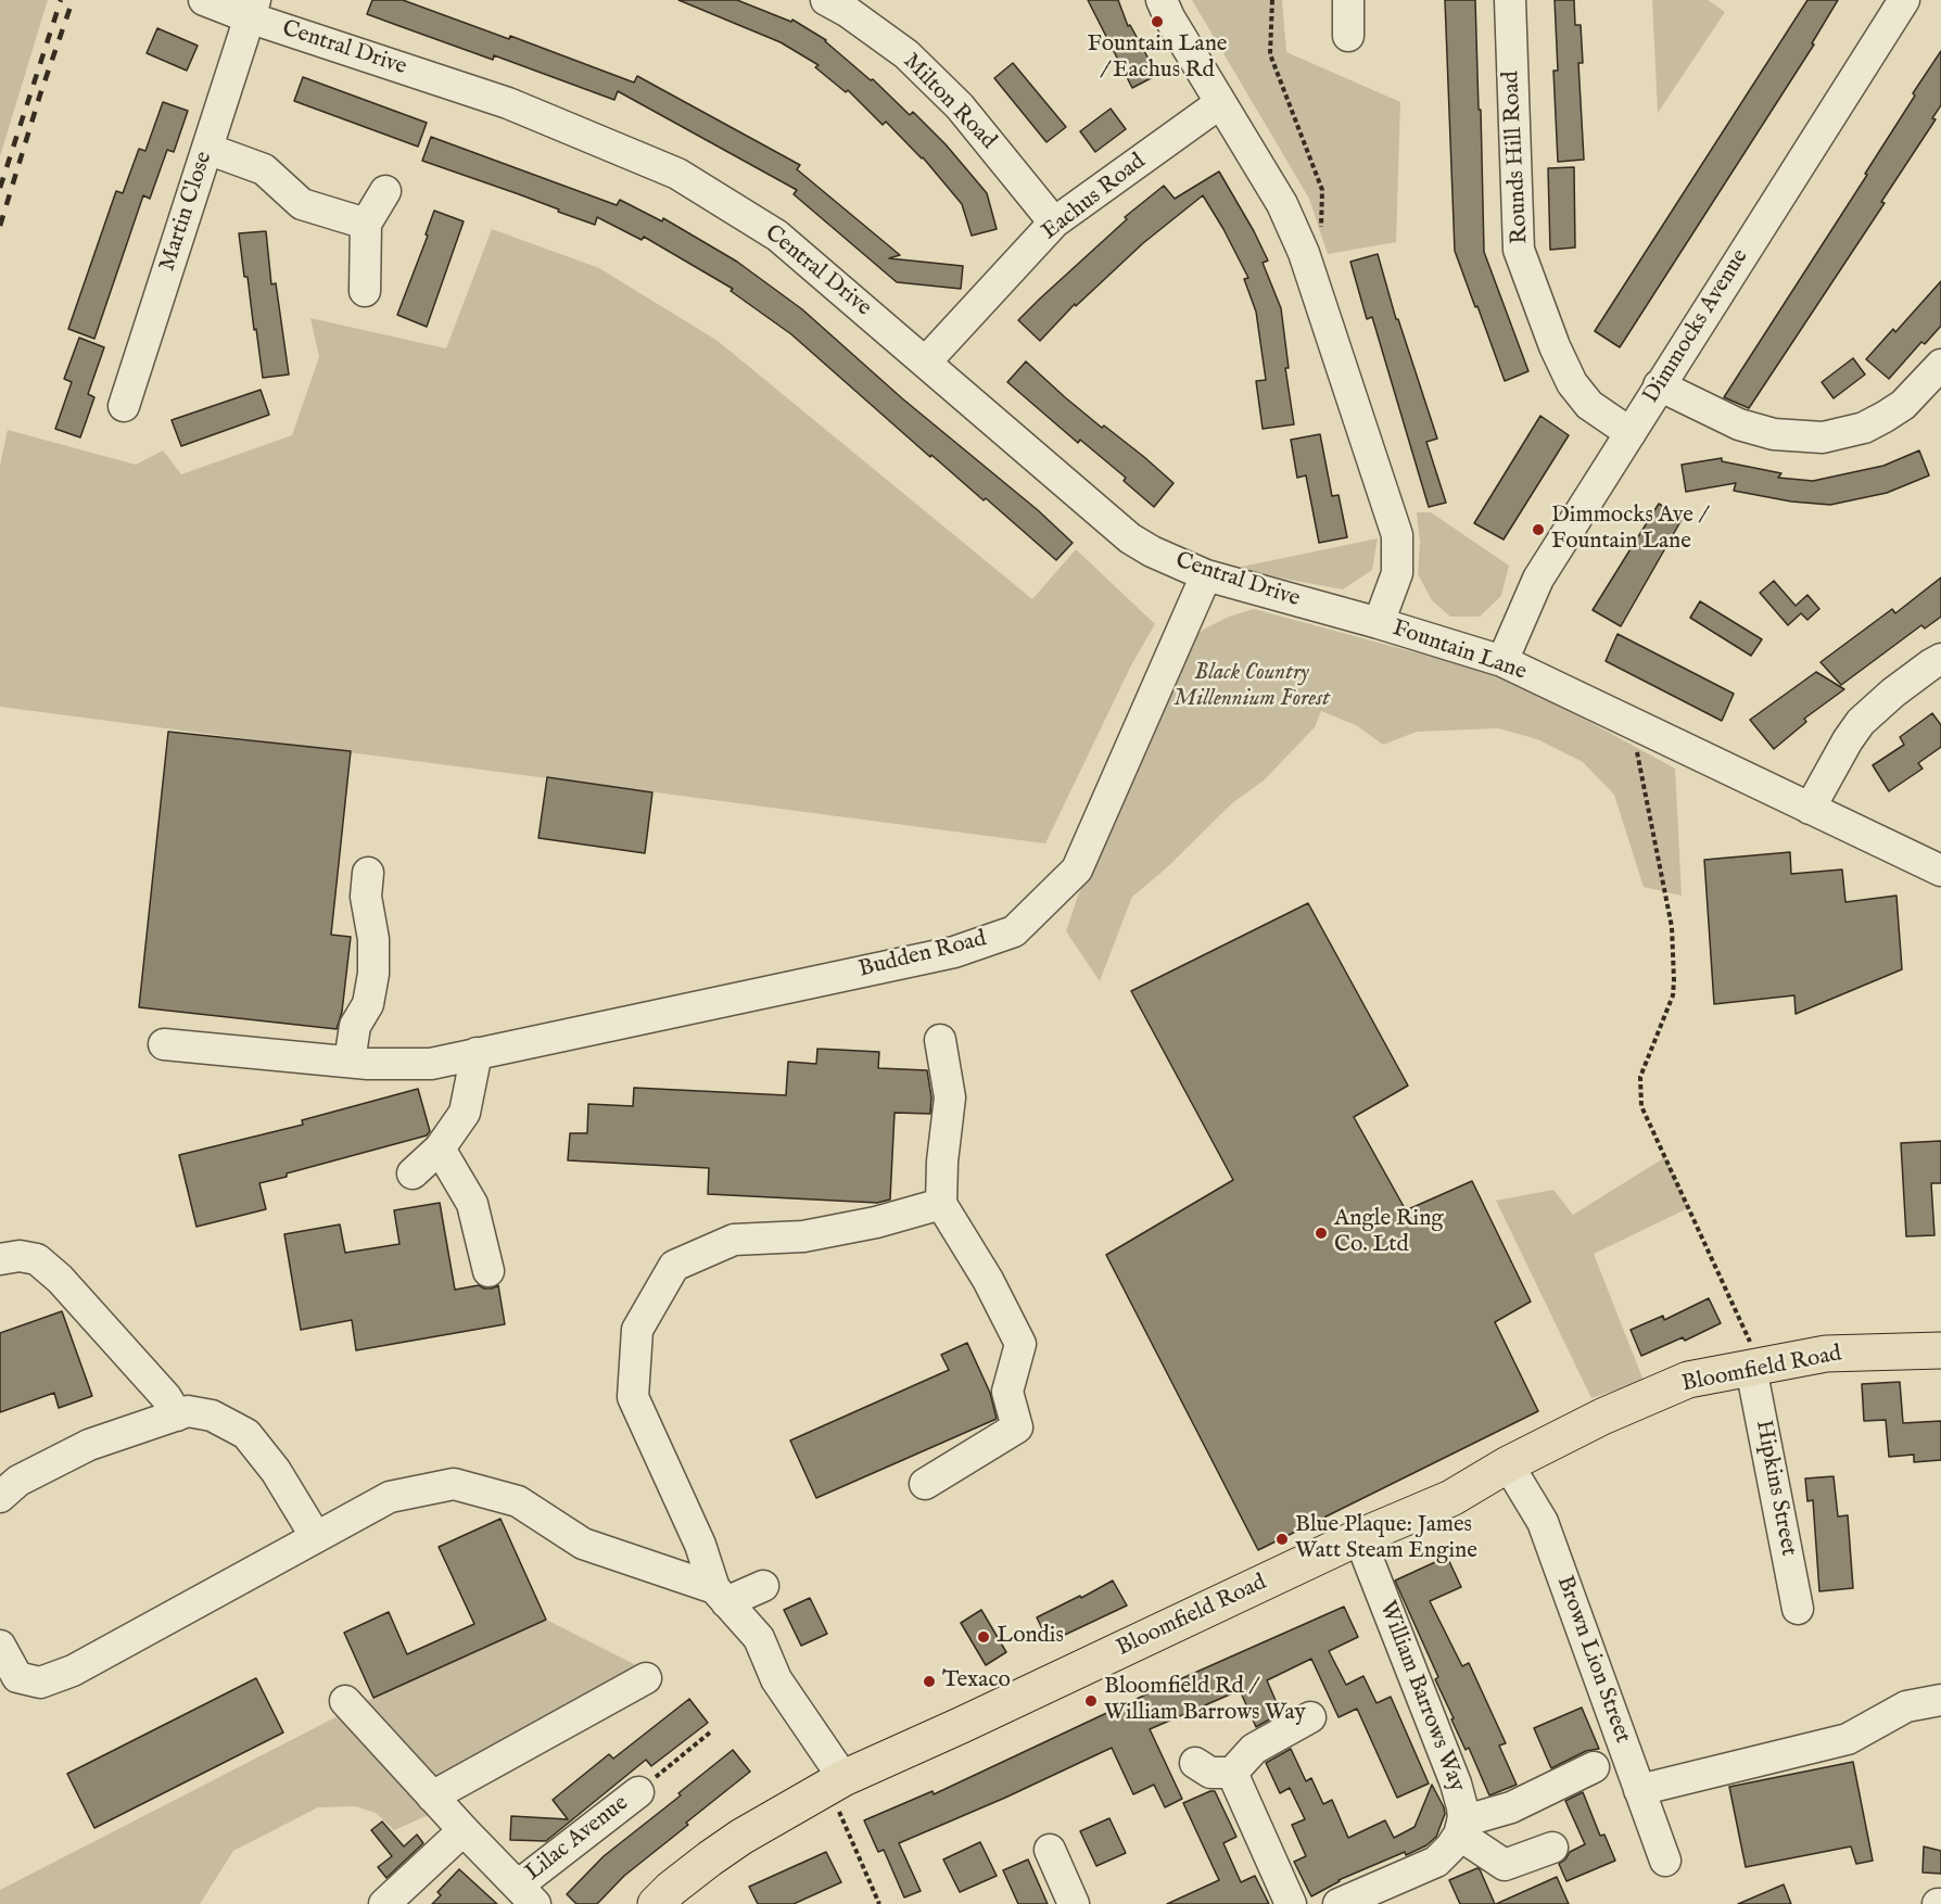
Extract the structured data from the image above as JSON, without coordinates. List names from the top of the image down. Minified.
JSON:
{"streets":{"main road":["Bloomfield Road"],"street":["Central Drive","Milton Road","Rounds Hill Road","Eachus Road","Martin Close","Dimmocks Avenue","Fountain Lane","Budden Road","Hipkins Street","Brown Lion Street","William Barrows Way","Lilac Avenue"]},"crossings":[["Central Drive","Eachus Road"],["Central Drive","Martin Close"],["Central Drive","Fountain Lane"],["Central Drive","Budden Road"],["Milton Road","Eachus Road"],["Rounds Hill Road","Dimmocks Avenue"],["Eachus Road","Fountain Lane"],["Dimmocks Avenue","Fountain Lane"],["Bloomfield Road","Hipkins Street"],["Bloomfield Road","Brown Lion Street"],["Bloomfield Road","William Barrows Way"]],"parks":["Black Country Millennium Forest"],"places":["Fountain Lane / Eachus Rd","Dimmocks Ave / Fountain Lane","Angle Ring Co. Ltd","Blue Plaque: James Watt Steam Engine","Londis","Texaco","Bloomfield Rd / William Barrows Way"]}
